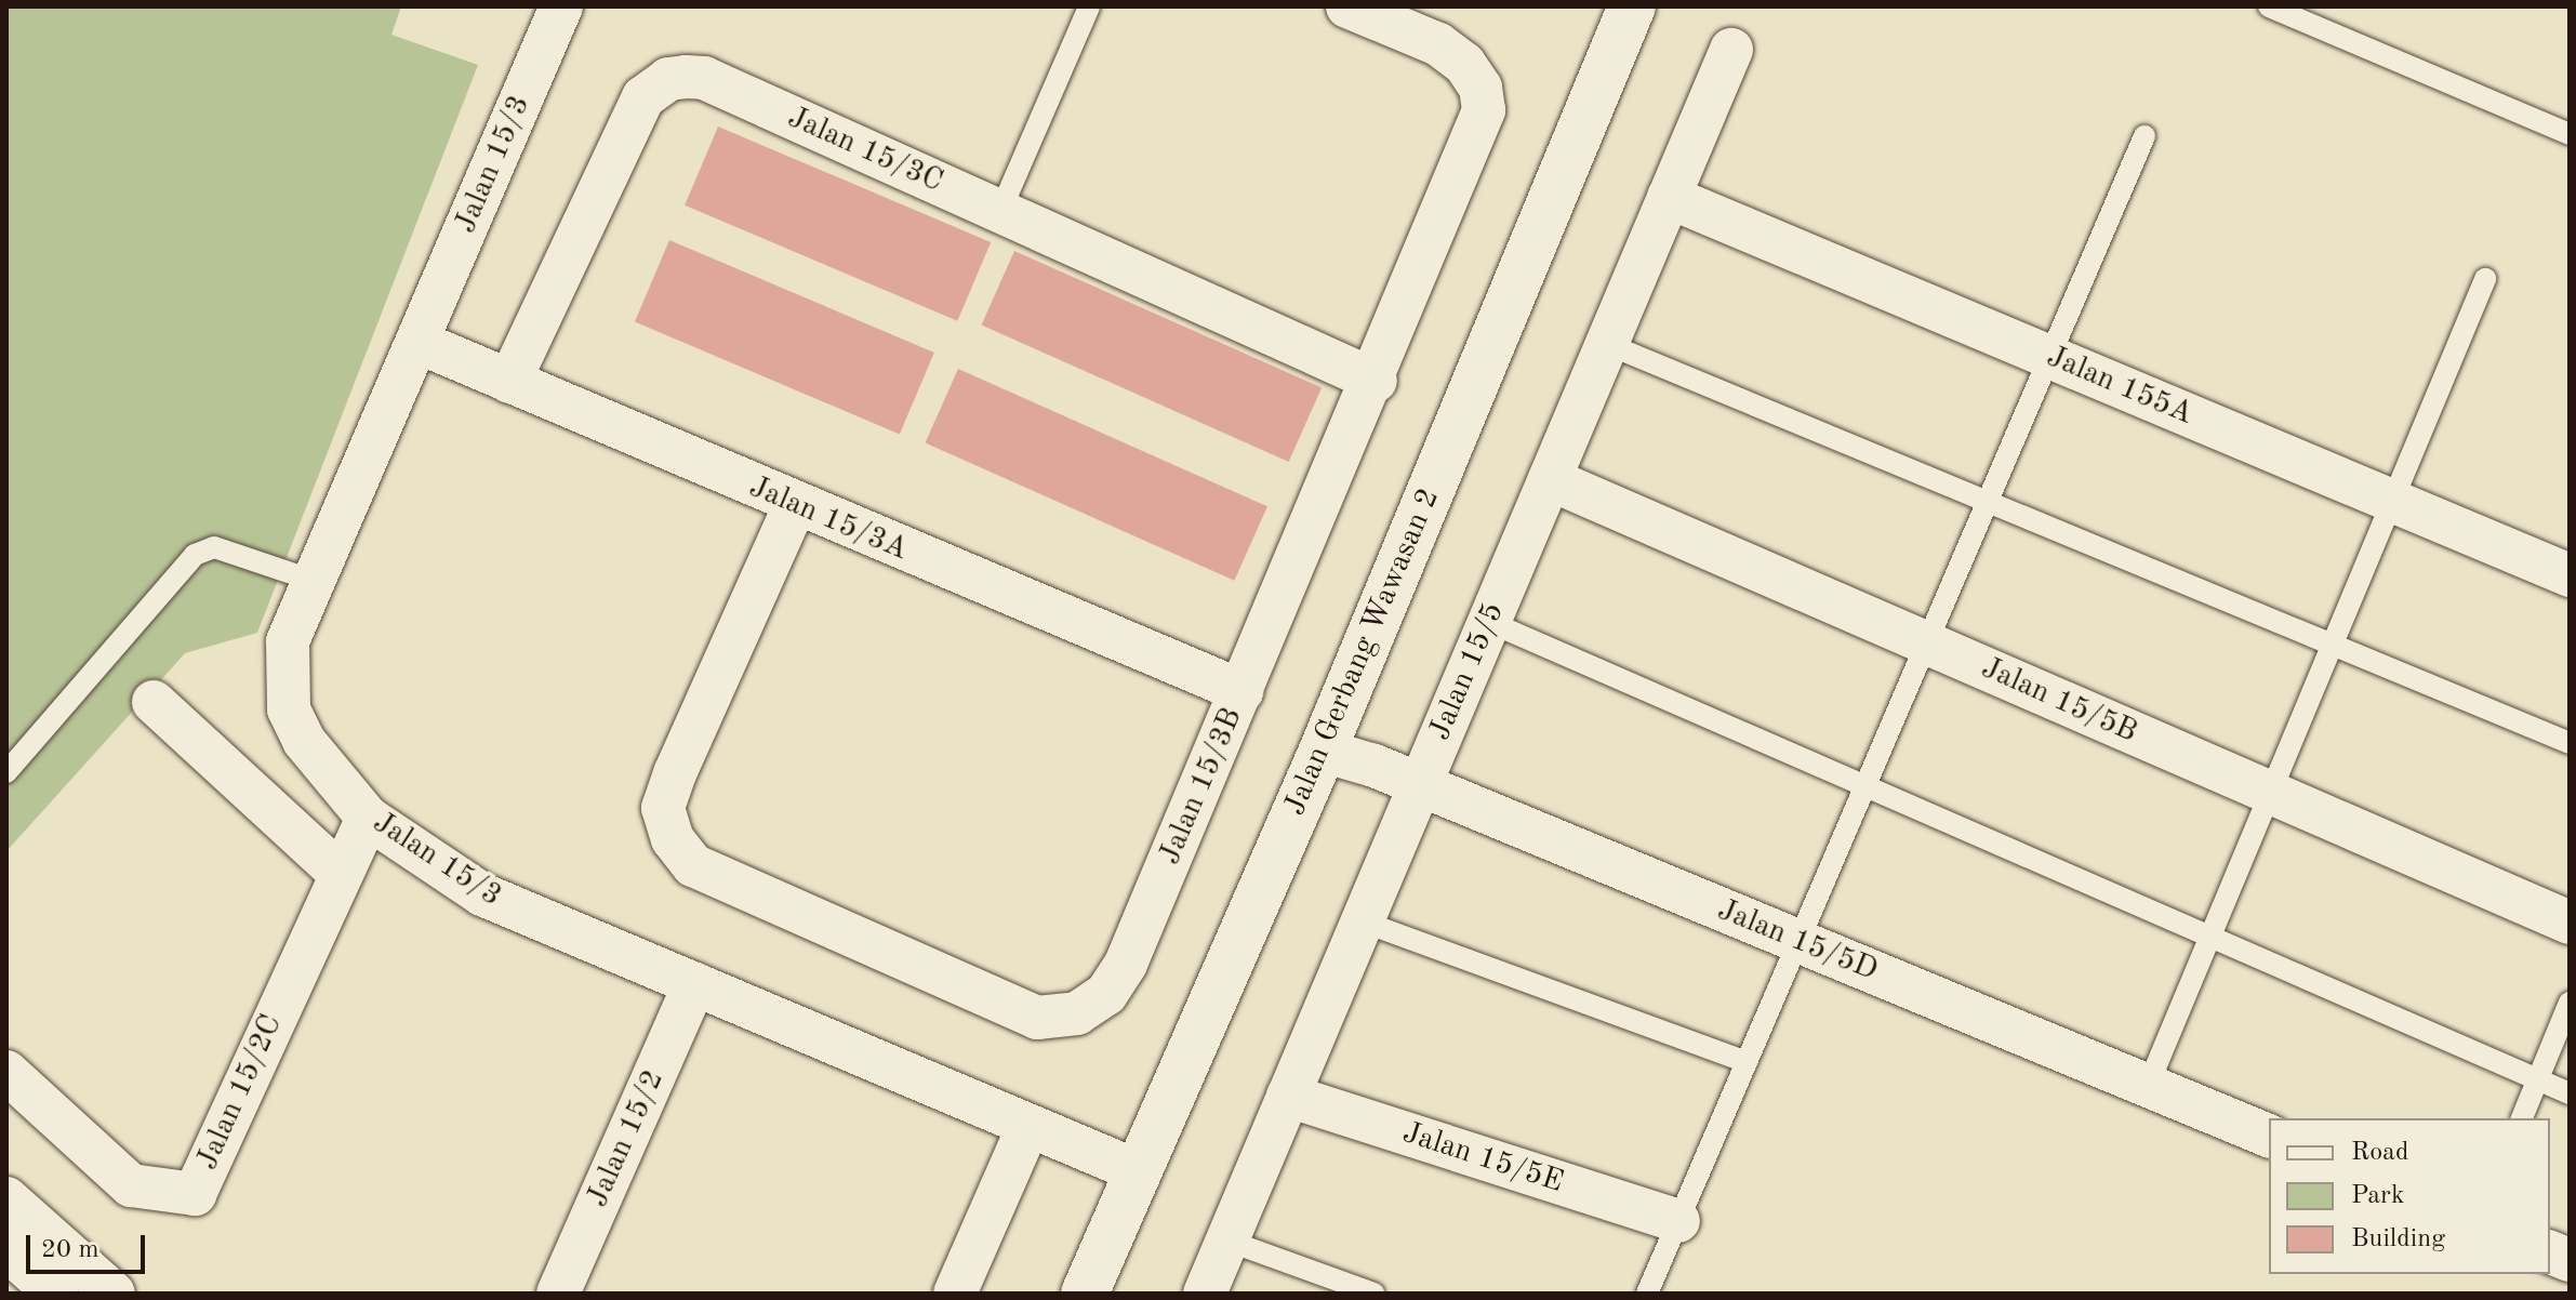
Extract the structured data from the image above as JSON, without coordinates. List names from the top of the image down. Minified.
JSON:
{"streets":{"street":["Jalan 15/3C","Jalan 15/3","Jalan 155A","Jalan 15/3A","Jalan Gerbang Wawasan 2","Jalan 15/5","Jalan 15/5B","Jalan 15/3B","Jalan 15/5D","Jalan 15/2C","Jalan 15/2","Jalan 15/5E"]},"crossings":[["Jalan 15/3C","Jalan 15/3A"],["Jalan 15/3C","Jalan 15/3B"],["Jalan 15/3","Jalan 15/3A"],["Jalan 15/3","Jalan Gerbang Wawasan 2"],["Jalan 15/3","Jalan 15/2C"],["Jalan 15/3","Jalan 15/2"],["Jalan 155A","Jalan 15/5"],["Jalan 15/3A","Jalan 15/3B"],["Jalan Gerbang Wawasan 2","Jalan 15/5D"],["Jalan 15/5","Jalan 15/5B"],["Jalan 15/5","Jalan 15/5D"],["Jalan 15/5","Jalan 15/5E"]],"legend":["Road","Park","Building"],"scale_bar":"20 m"}
